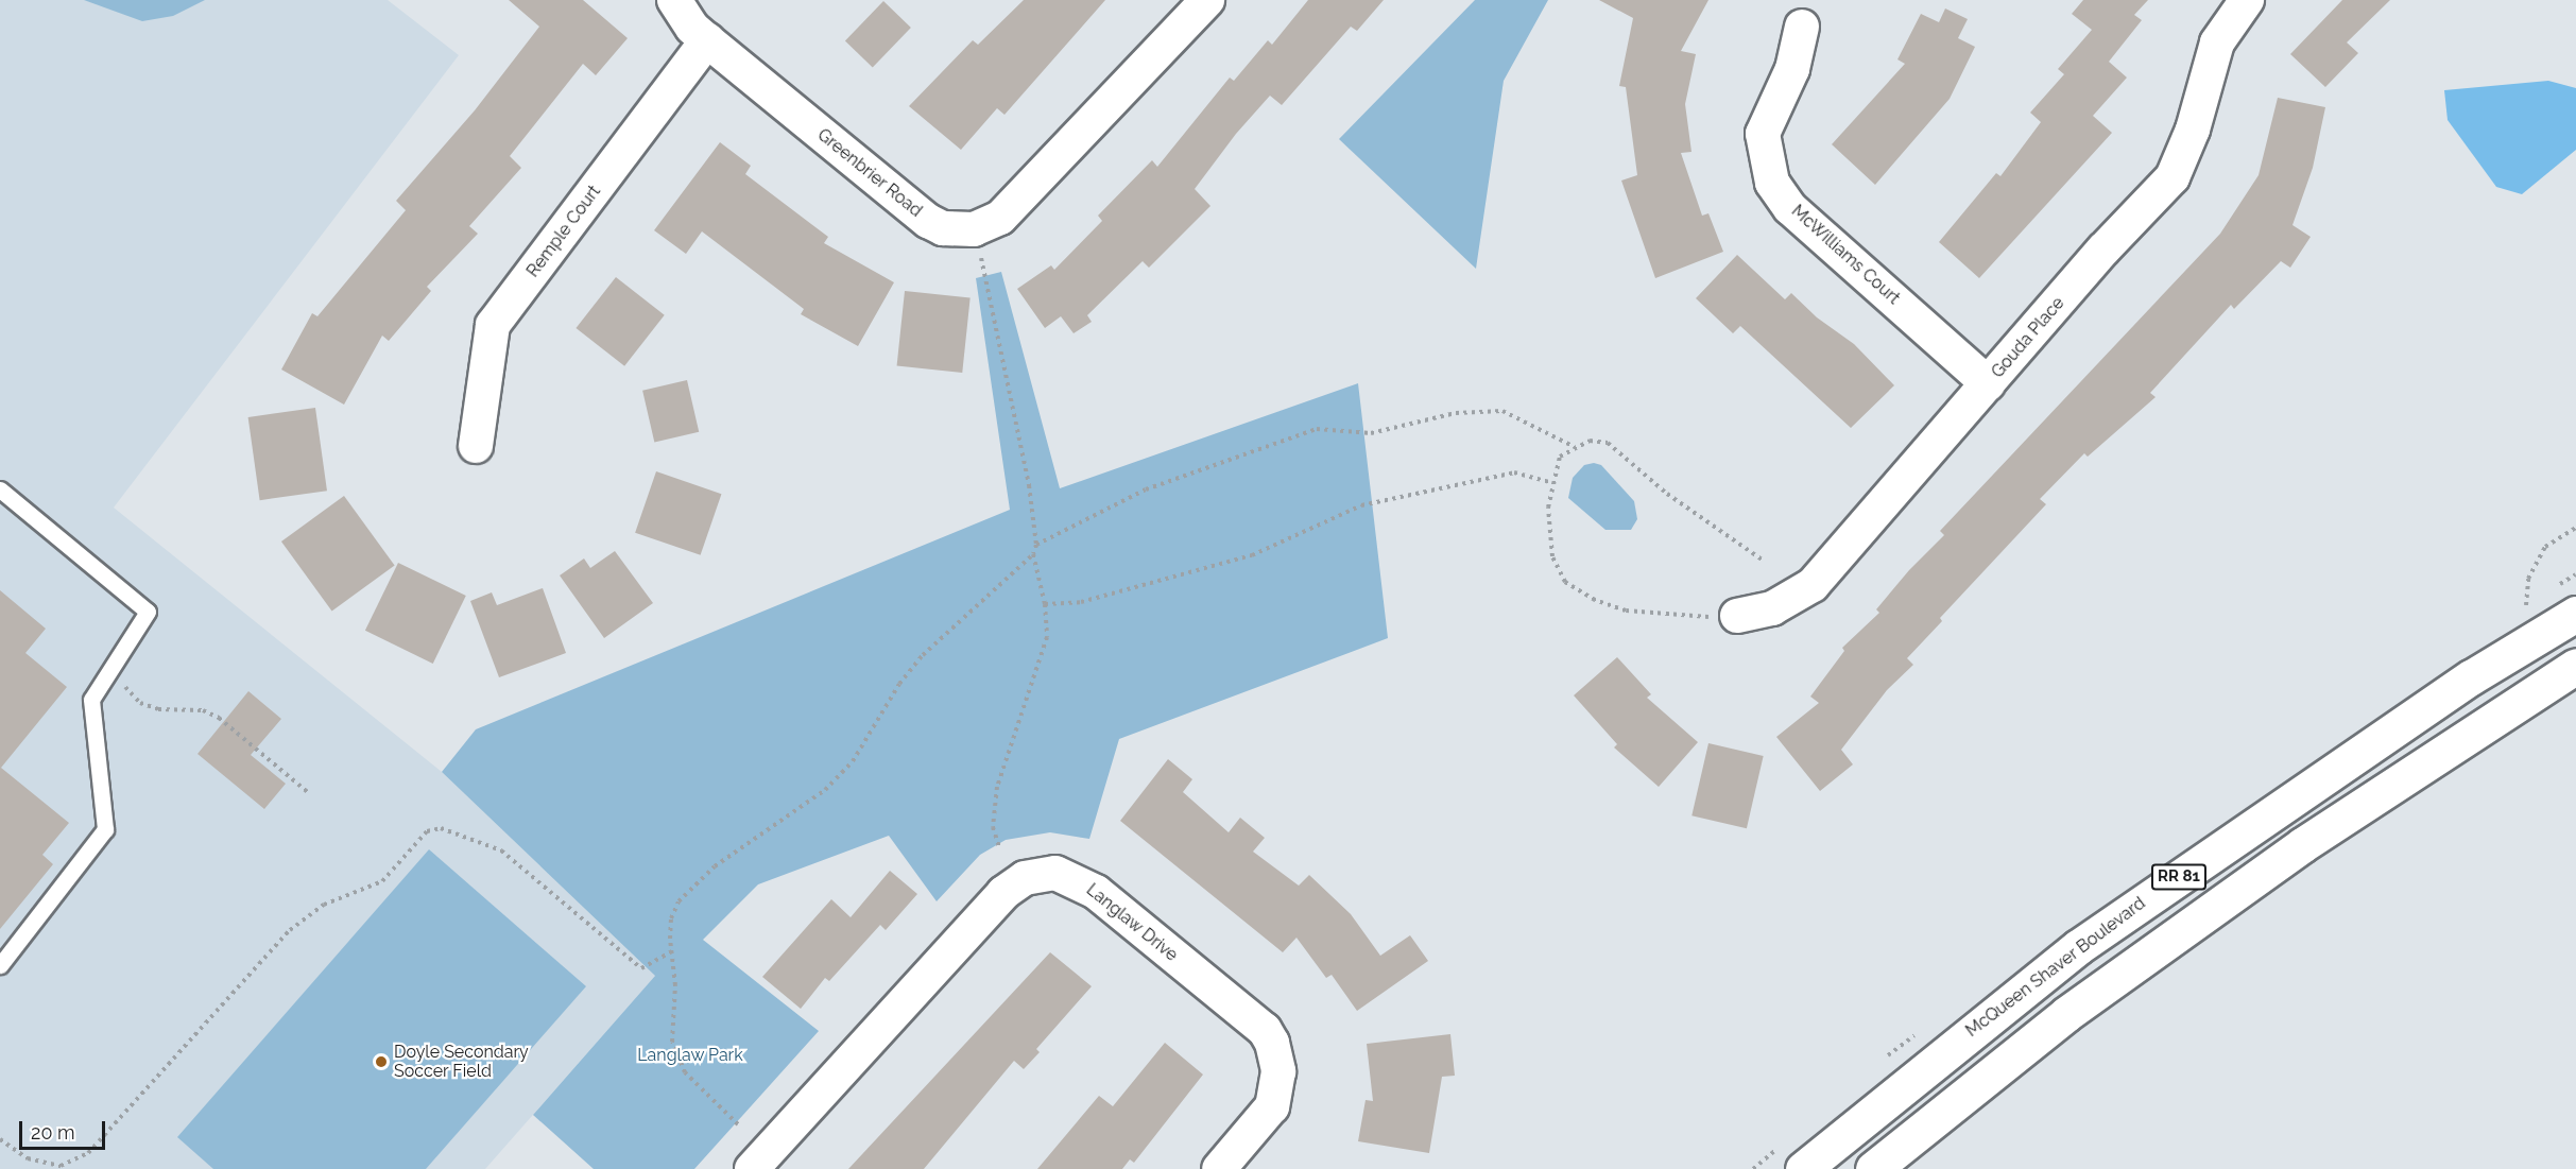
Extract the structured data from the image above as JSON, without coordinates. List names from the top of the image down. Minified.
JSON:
{"streets":{"main road":["RR 81","McQueen Shaver Boulevard"],"street":["Greenbrier Road","Remple Court","McWilliams Court","Gouda Place","Langlaw Drive"]},"crossings":[["Greenbrier Road","Remple Court"],["McWilliams Court","Gouda Place"]],"parks":["Langlaw Park"],"places":["Doyle Secondary Soccer Field"],"scale_bar":"20 m"}
